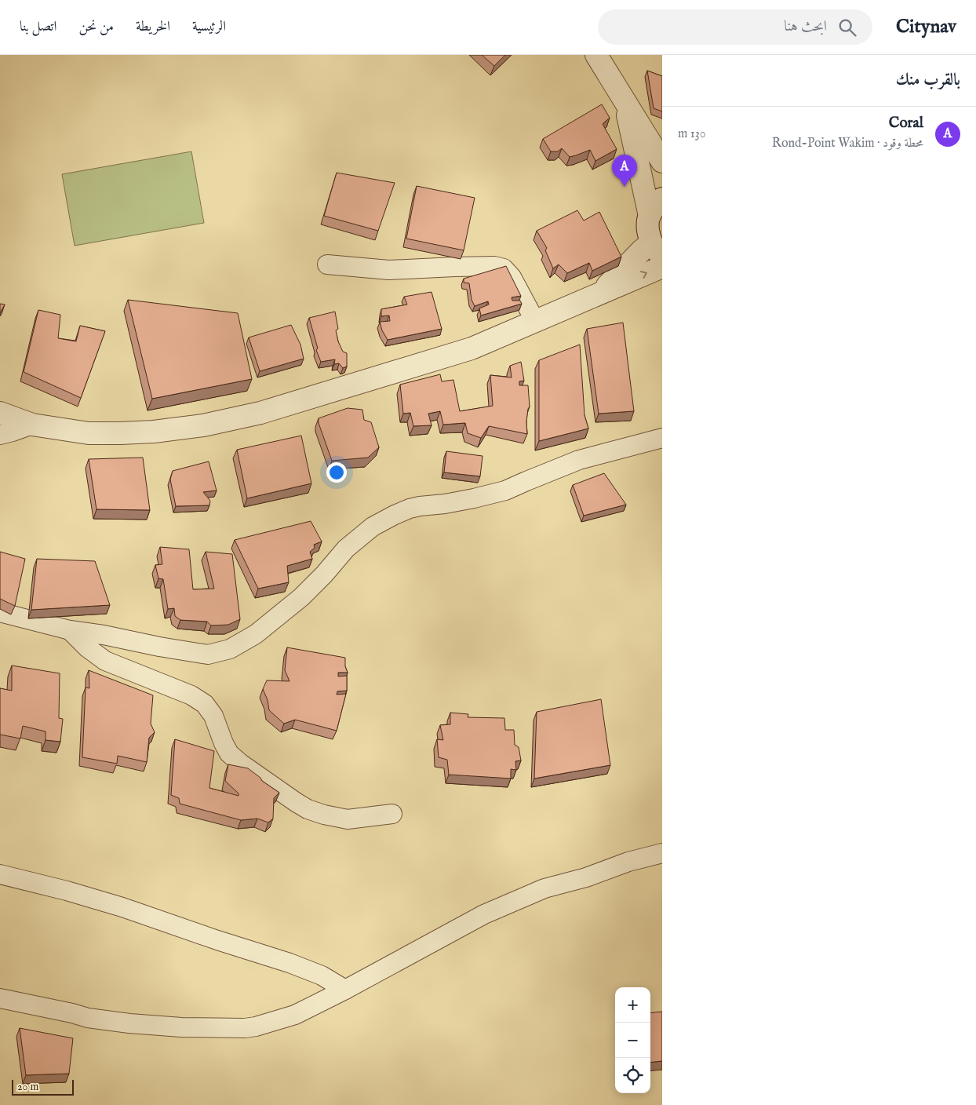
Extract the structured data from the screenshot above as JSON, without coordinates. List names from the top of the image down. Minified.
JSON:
{"scale_bar":"20 m","page":{"header":"Citynav","search":"ابحث هنا","nav":["الرئيسية","الخريطة","من نحن","اتصل بنا"],"heading":"بالقرب منك","list":[{"mark":"A","name":"Coral","note":"محطة وقود · Rond-Point Wakim","value":"130 m"}],"pins":"A","map_buttons":["+","−"],"scale":"20 m"}}
